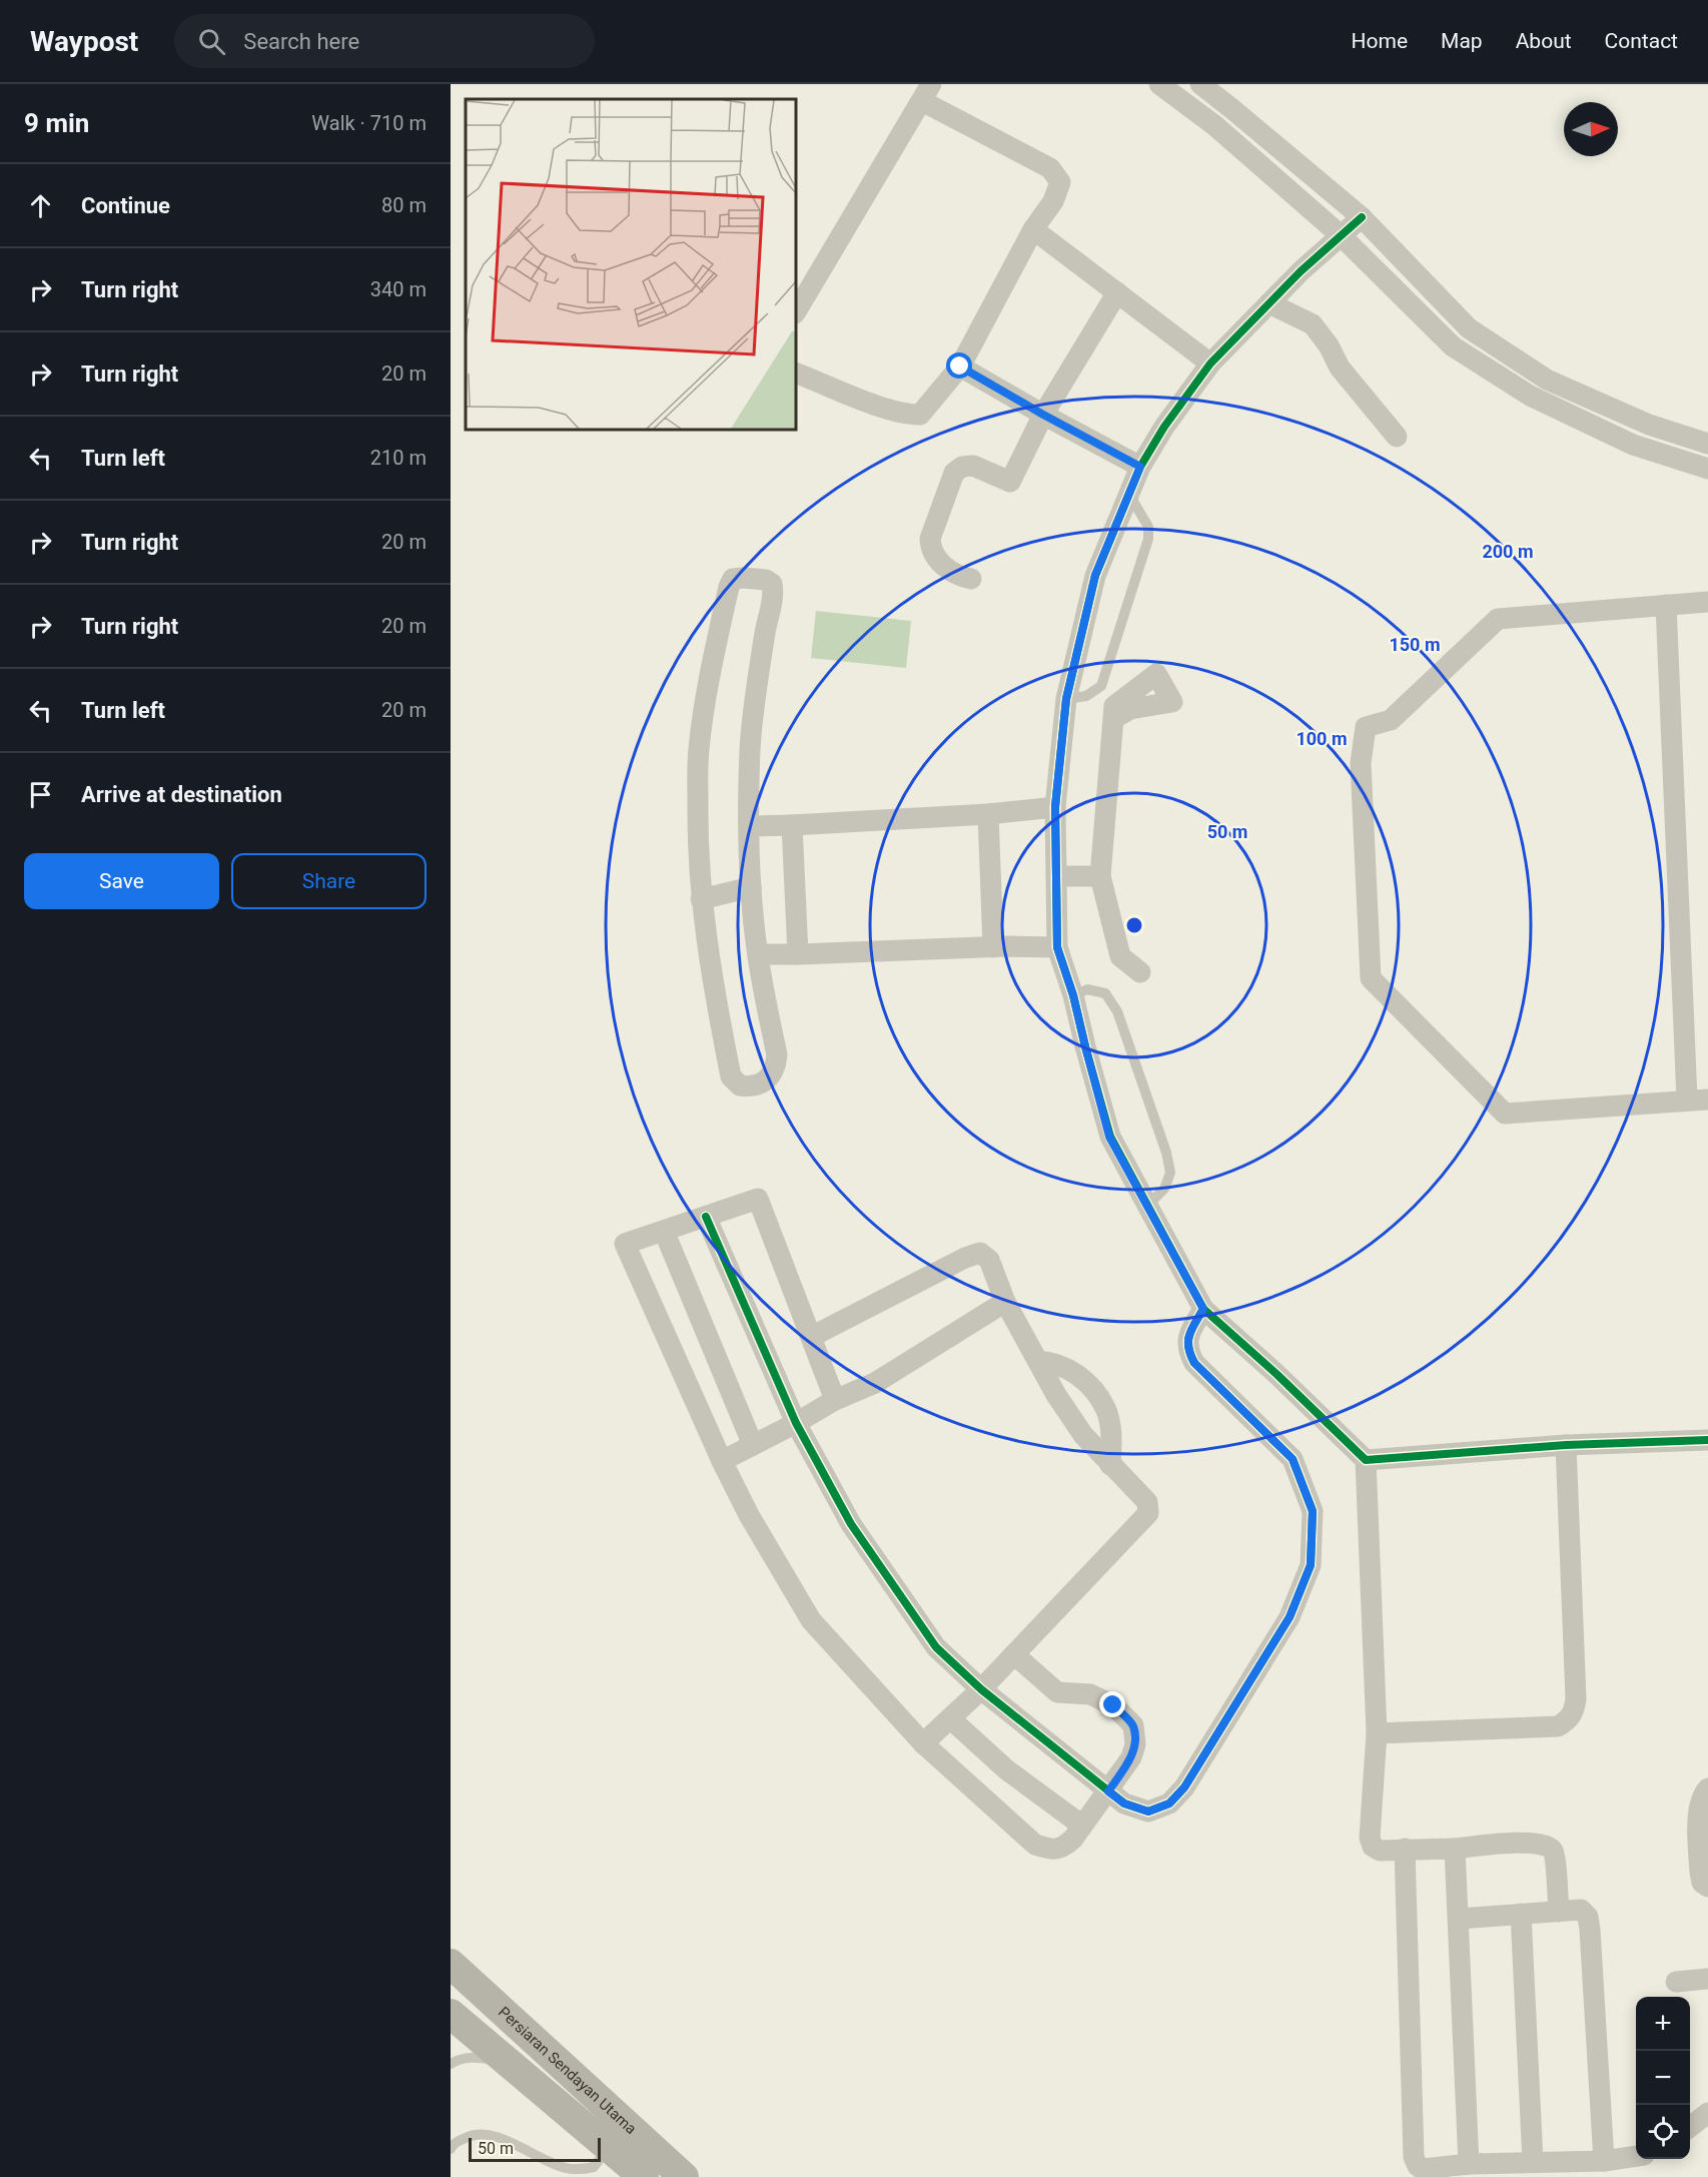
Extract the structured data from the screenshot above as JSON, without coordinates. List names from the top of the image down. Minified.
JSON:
{"streets":{"main road":["Persiaran Sendayan Utama"]},"scale_bar":"50 m","north":"right","page":{"header":"Waypost","search":"Search here","nav":["Home","Map","About","Contact"],"heading":["9 min","Walk · 710 m"],"list":[["Continue","80 m"],["Turn right","340 m"],["Turn right","20 m"],["Turn left","210 m"],["Turn right","20 m"],["Turn right","20 m"],["Turn left","20 m"],"Arrive at destination"],"buttons":["Save","Share"],"map_buttons":["+","−"],"scale":"50 m"},"rings":["200 m","150 m","100 m","50 m"]}
